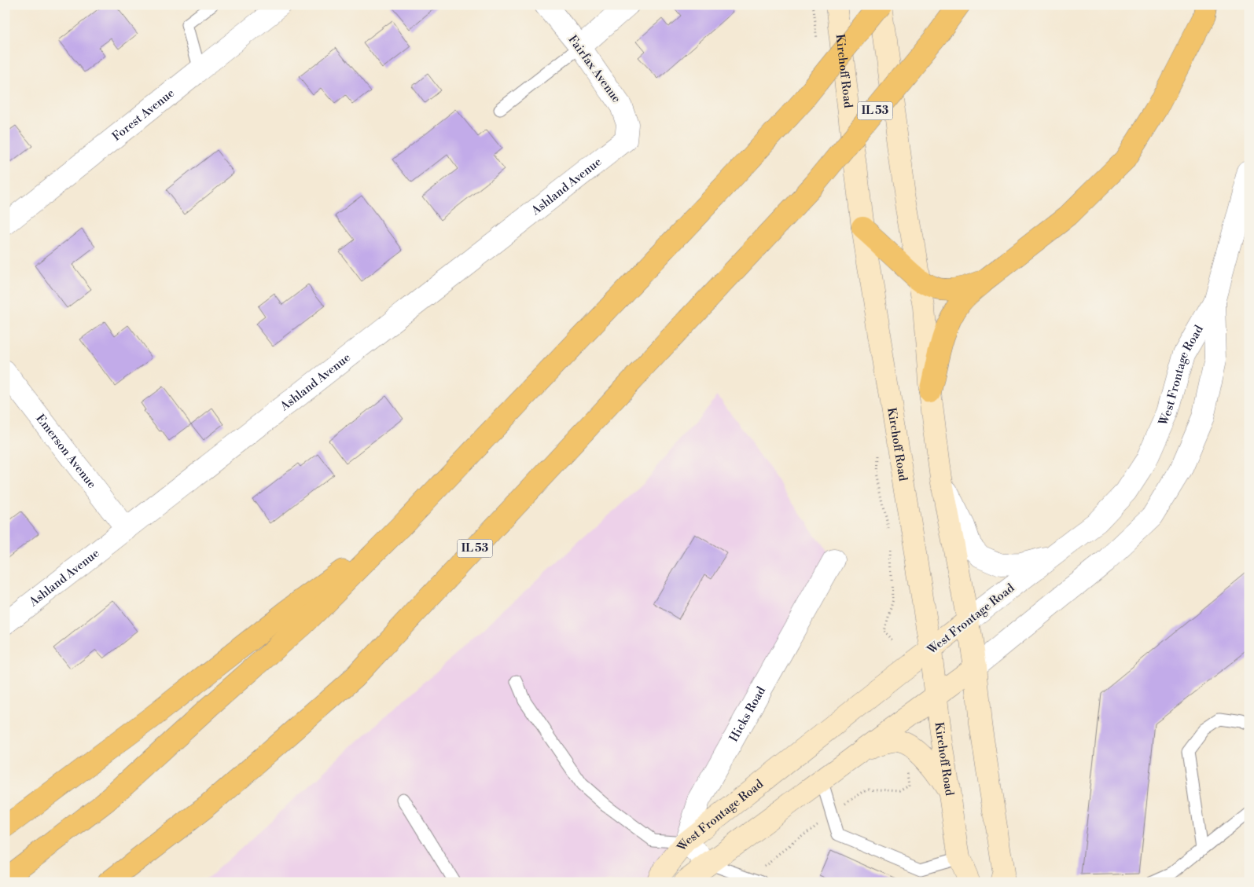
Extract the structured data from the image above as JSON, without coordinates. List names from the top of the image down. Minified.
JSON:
{"streets":{"highway":["IL 53"],"main road":["Kirchoff Road","West Frontage Road"],"street":["Fairfax Avenue","Forest Avenue","Ashland Avenue","Emerson Avenue","Hicks Road"]},"crossings":[["Fairfax Avenue","Ashland Avenue"],["Kirchoff Road","West Frontage Road"],["Ashland Avenue","Emerson Avenue"],["West Frontage Road","Hicks Road"]]}
